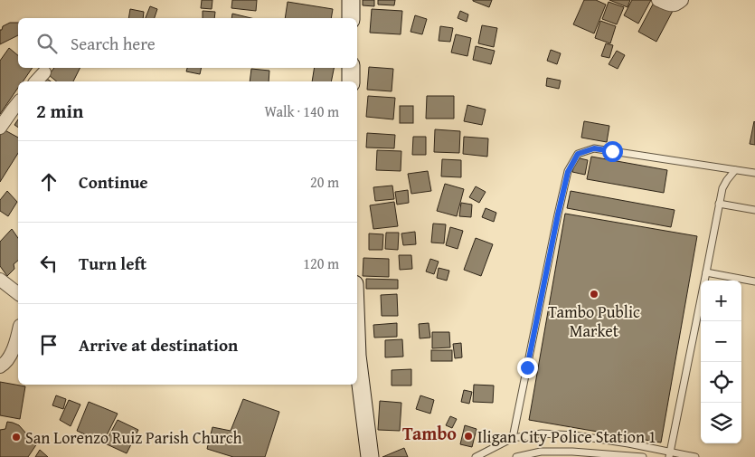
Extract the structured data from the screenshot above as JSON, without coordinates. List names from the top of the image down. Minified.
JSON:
{"districts":["Tambo"],"places":["Tambo Public Market","Iligan City Police Station 1","San Lorenzo Ruiz Parish Church"],"page":{"search":"Search here","heading":["2 min","Walk · 140 m"],"list":[["Continue","20 m"],["Turn left","120 m"],"Arrive at destination"],"map_buttons":["+","−"]}}
